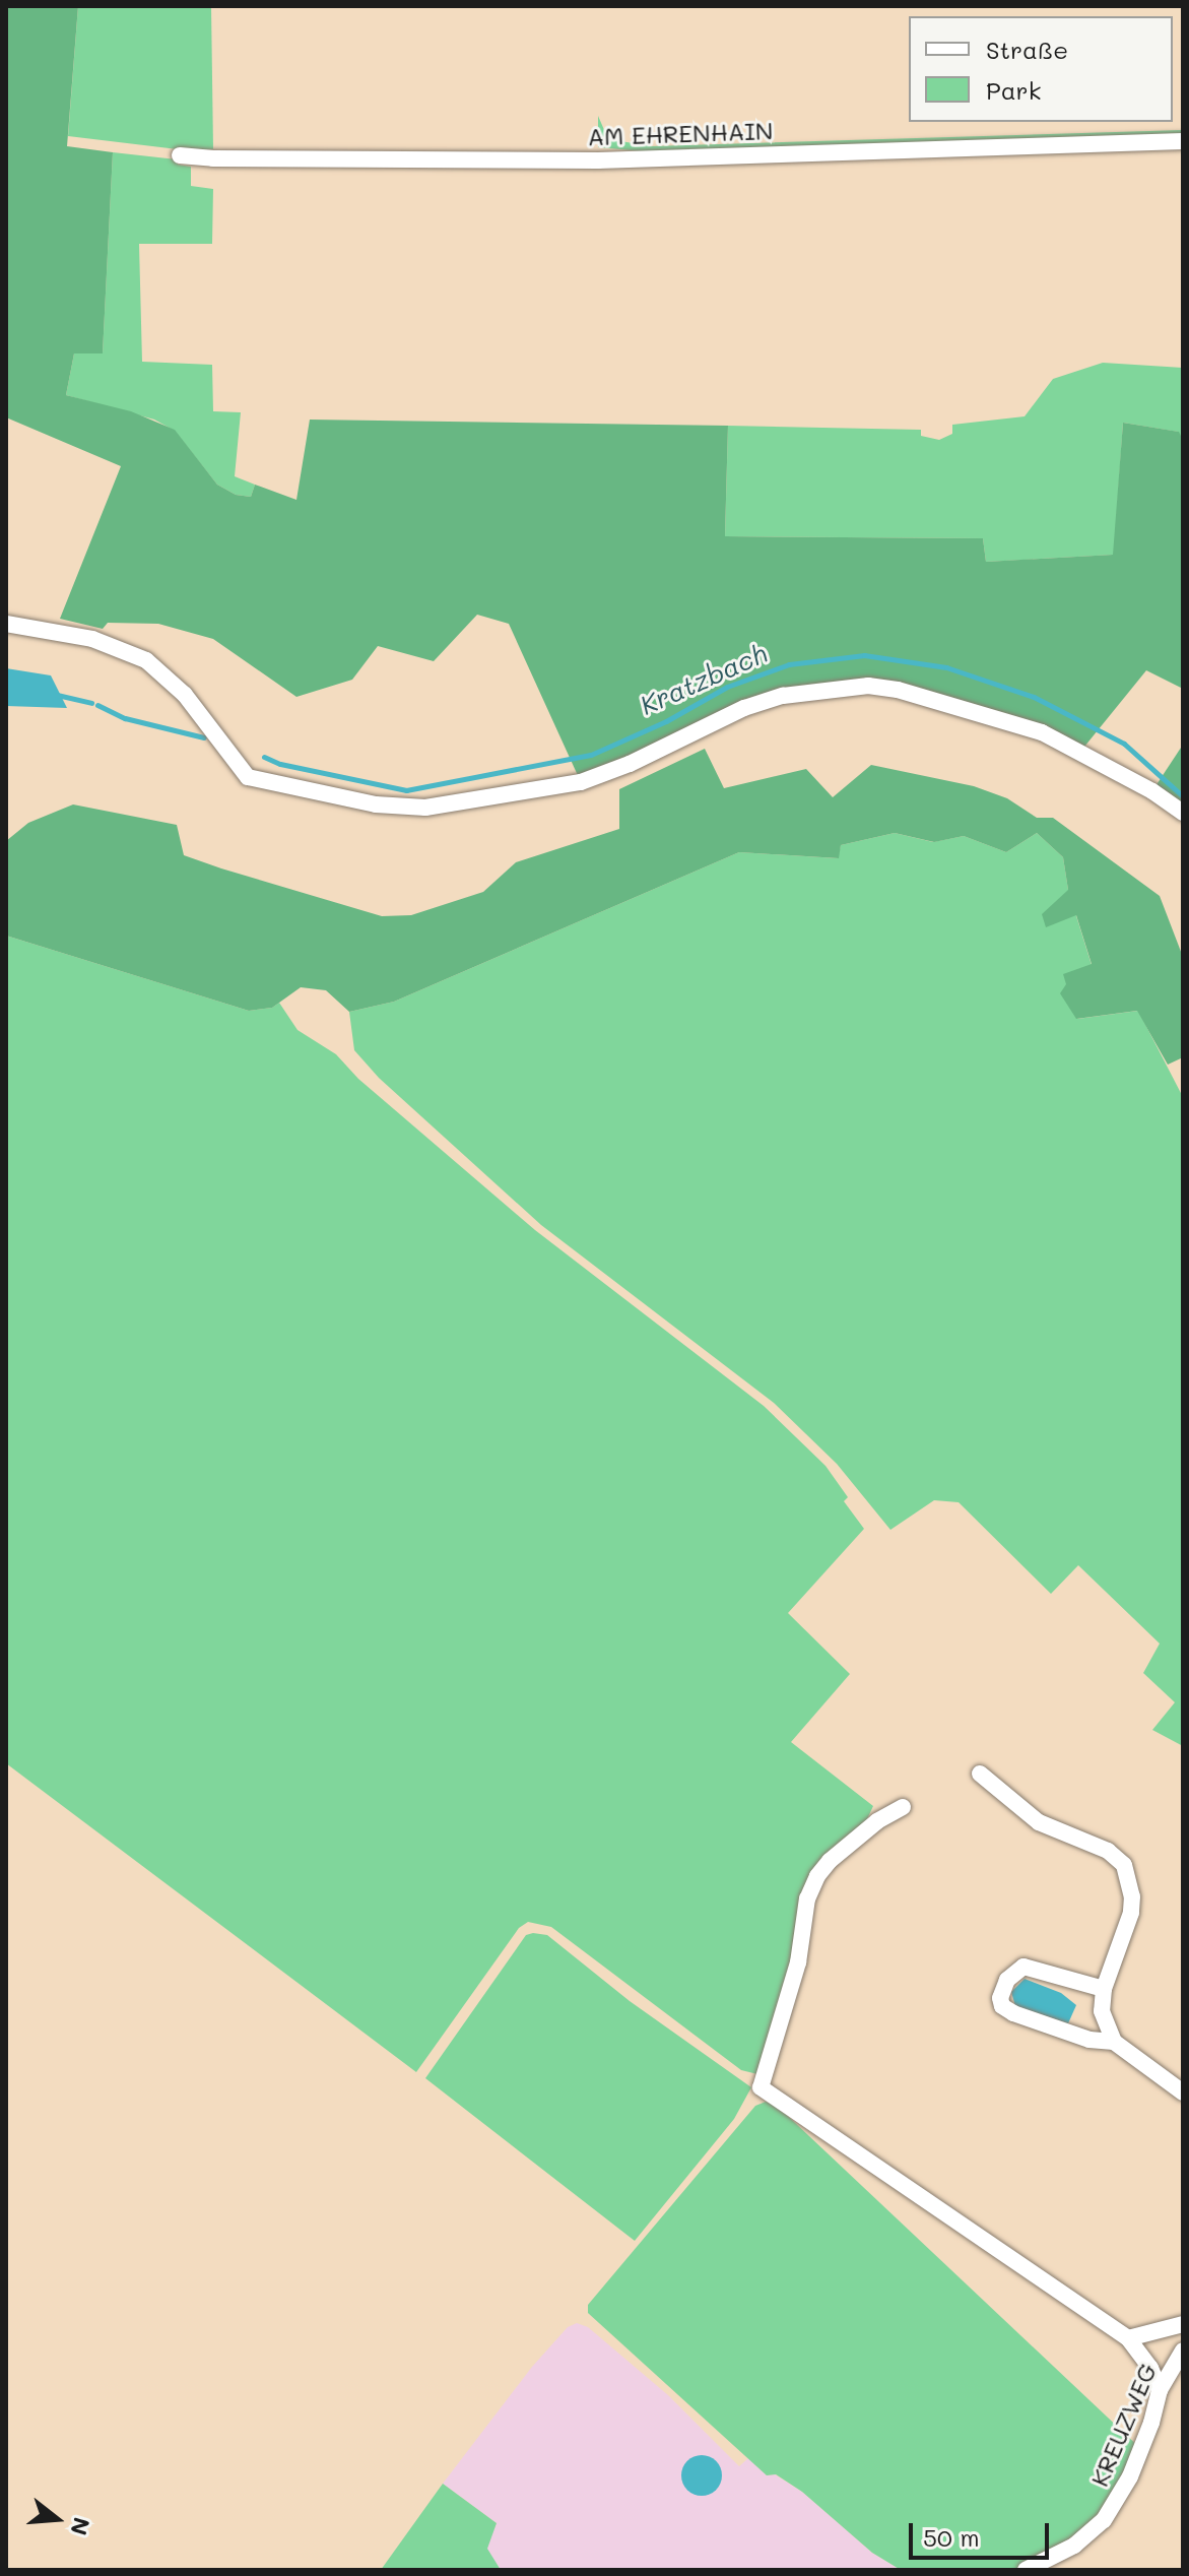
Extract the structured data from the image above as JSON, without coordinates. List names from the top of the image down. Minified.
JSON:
{"streets":{"street":["AM EHRENHAIN","KREUZWEG"]},"water":["Kratzbach"],"legend":["Straße","Park"],"scale_bar":"50 m","north":"right"}
